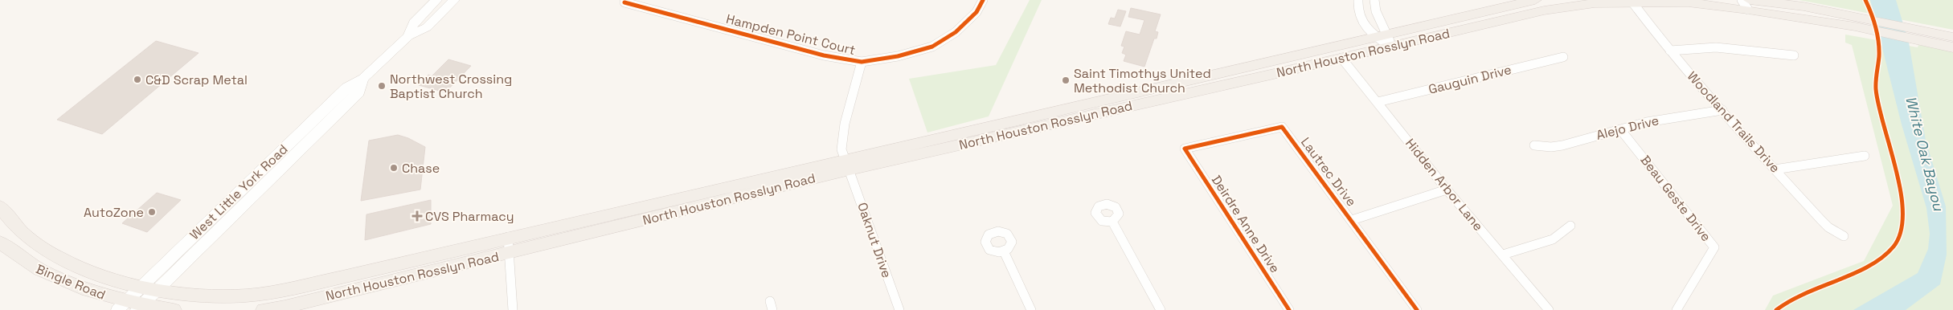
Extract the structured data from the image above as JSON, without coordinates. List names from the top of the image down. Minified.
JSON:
{"streets":{"main road":["North Houston Rosslyn Road","West Little York Road","Bingle Road"],"street":["Hampden Point Court","Gauguin Drive","Woodland Trails Drive","Alejo Drive","Lautrec Drive","Hidden Arbor Lane","Beau Geste Drive","Deirdre Anne Drive","Oaknut Drive"]},"crossings":[["Hampden Point Court","Oaknut Drive"],["North Houston Rosslyn Road","Woodland Trails Drive"],["North Houston Rosslyn Road","Hidden Arbor Lane"],["North Houston Rosslyn Road","West Little York Road"],["North Houston Rosslyn Road","Oaknut Drive"],["North Houston Rosslyn Road","Bingle Road"],["Gauguin Drive","Hidden Arbor Lane"],["Woodland Trails Drive","Alejo Drive"],["Alejo Drive","Beau Geste Drive"],["Lautrec Drive","Deirdre Anne Drive"],["West Little York Road","Bingle Road"]],"water":["White Oak Bayou"],"places":{"other":["C&D Scrap Metal","Saint Timothys United Methodist Church","Northwest Crossing Baptist Church","Chase","AutoZone"],"health":["CVS Pharmacy"]}}
